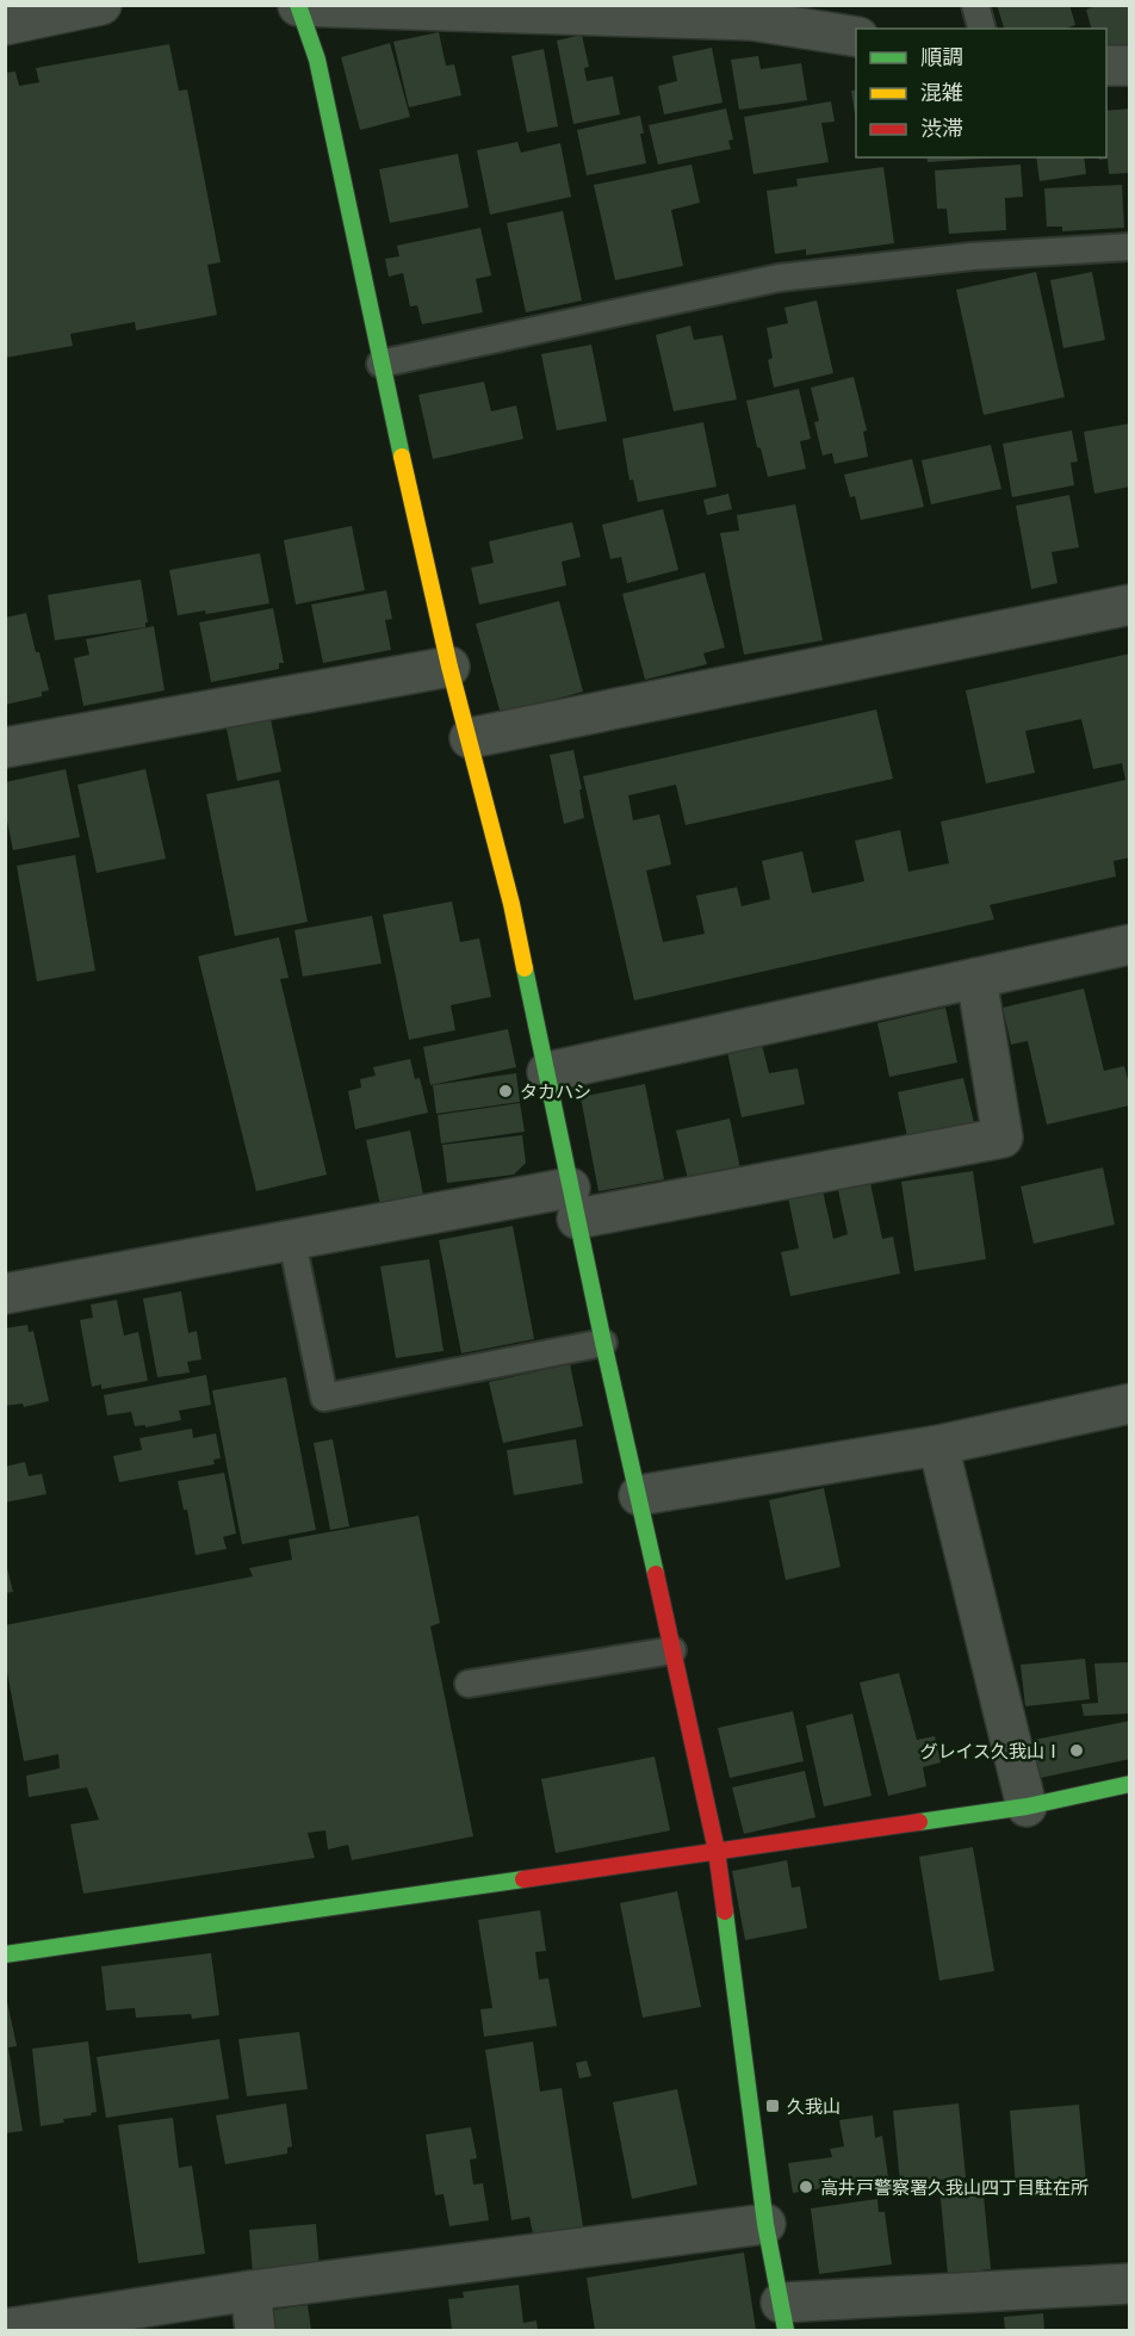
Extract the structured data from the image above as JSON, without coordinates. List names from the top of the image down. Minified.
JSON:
{"places":{"other":["タカハシ","グレイス久我山Ⅰ","高井戸警察署久我山四丁目駐在所"],"transit":["久我山"]},"legend":["順調","混雑","渋滞"]}
